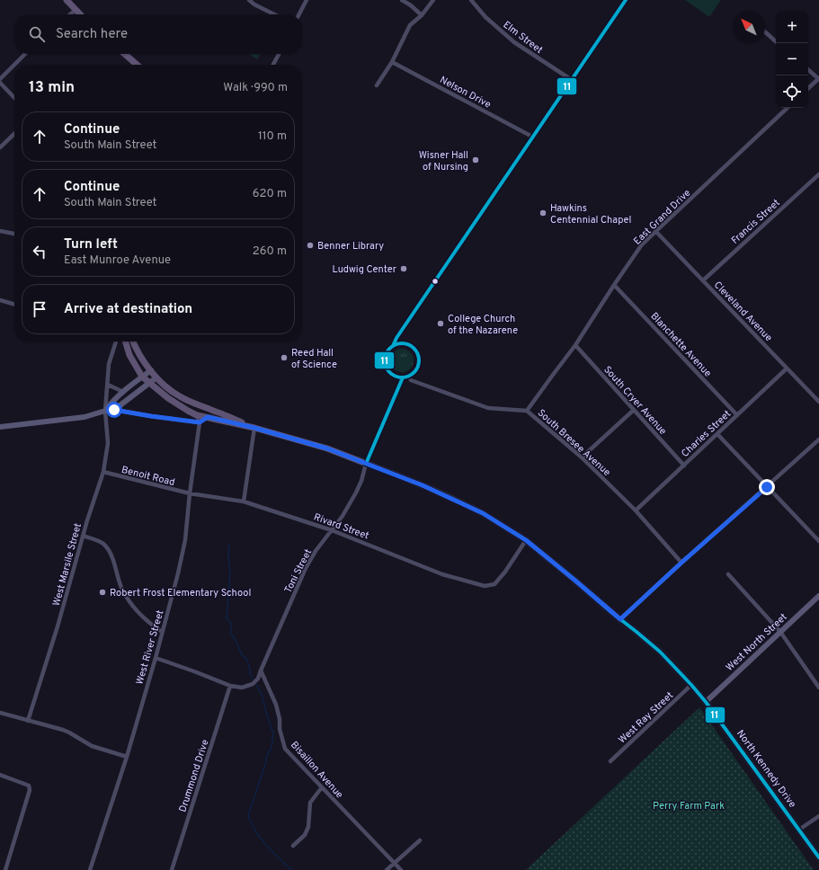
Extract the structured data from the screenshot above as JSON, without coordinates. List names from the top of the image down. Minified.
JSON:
{"streets":{"main road":["West North Street","North Kennedy Drive"],"street":["Elm Street","Nelson Drive","East Grand Drive","Francis Street","Cleveland Avenue","Blanchette Avenue","South Cryer Avenue","Charles Street","South Bresee Avenue","Benoit Road","Rivard Street","West Marsile Street","Toni Street","West River Street","West Ray Street","Bisaillon Avenue","Drummond Drive"]},"crossings":[["East Grand Drive","Cleveland Avenue"],["East Grand Drive","Blanchette Avenue"],["East Grand Drive","South Cryer Avenue"],["East Grand Drive","South Bresee Avenue"],["Francis Street","Cleveland Avenue"],["Cleveland Avenue","Charles Street"],["Blanchette Avenue","Charles Street"],["South Cryer Avenue","Charles Street"],["Charles Street","South Bresee Avenue"],["South Bresee Avenue","Toni Street"],["Benoit Road","Rivard Street"],["Benoit Road","West Marsile Street"],["Benoit Road","West River Street"],["Rivard Street","Toni Street"],["Rivard Street","West River Street"],["Rivard Street","North Kennedy Drive"],["Toni Street","North Kennedy Drive"],["Toni Street","Bisaillon Avenue"],["West North Street","North Kennedy Drive"],["West Ray Street","North Kennedy Drive"]],"parks":["Perry Farm Park"],"places":["Wisner Hall of Nursing","Hawkins Centennial Chapel","Benner Library","Ludwig Center","College Church of the Nazarene","Reed Hall of Science","Robert Frost Elementary School"],"lines":["transit line 11"],"north":"top left","page":{"map_buttons":["+","−"],"search":"Search here","heading":["13 min","Walk · 990 m"],"list":[["Continue","South Main Street","110 m"],["Continue","South Main Street","620 m"],["Turn left","East Munroe Avenue","260 m"],"Arrive at destination"]}}
